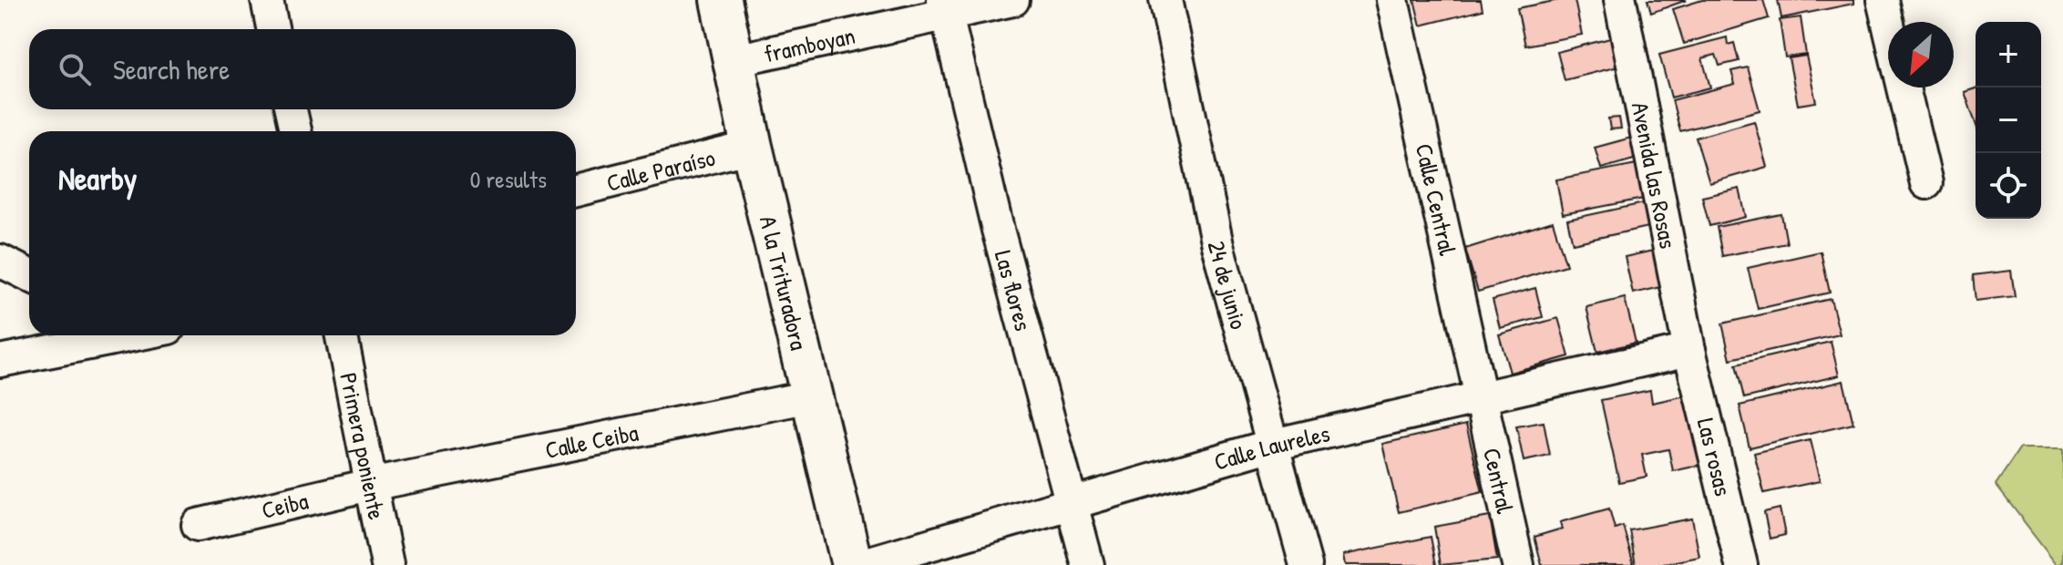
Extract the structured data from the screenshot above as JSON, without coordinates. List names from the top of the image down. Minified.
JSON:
{"streets":{"street":["framboyan","Calle Paraíso","Avenida las Rosas","Calle Central","A la Trituradora","24 de junio","Las flores","Calle Ceiba","Primera poniente","Calle Laureles","Las rosas","Central","Ceiba"]},"crossings":[["framboyan","A la Trituradora"],["framboyan","Las flores"],["Calle Paraíso","A la Trituradora"],["Avenida las Rosas","Calle Laureles"],["Avenida las Rosas","Las rosas"],["Calle Central","Calle Laureles"],["Calle Central","Central"],["A la Trituradora","Calle Ceiba"],["24 de junio","Calle Laureles"],["Las flores","Calle Laureles"],["Calle Ceiba","Primera poniente"],["Calle Ceiba","Ceiba"],["Primera poniente","Ceiba"],["Calle Laureles","Las rosas"],["Calle Laureles","Central"]],"north":"bottom left","page":{"map_buttons":["+","−"],"search":"Search here","heading":["Nearby","0 results"]}}
